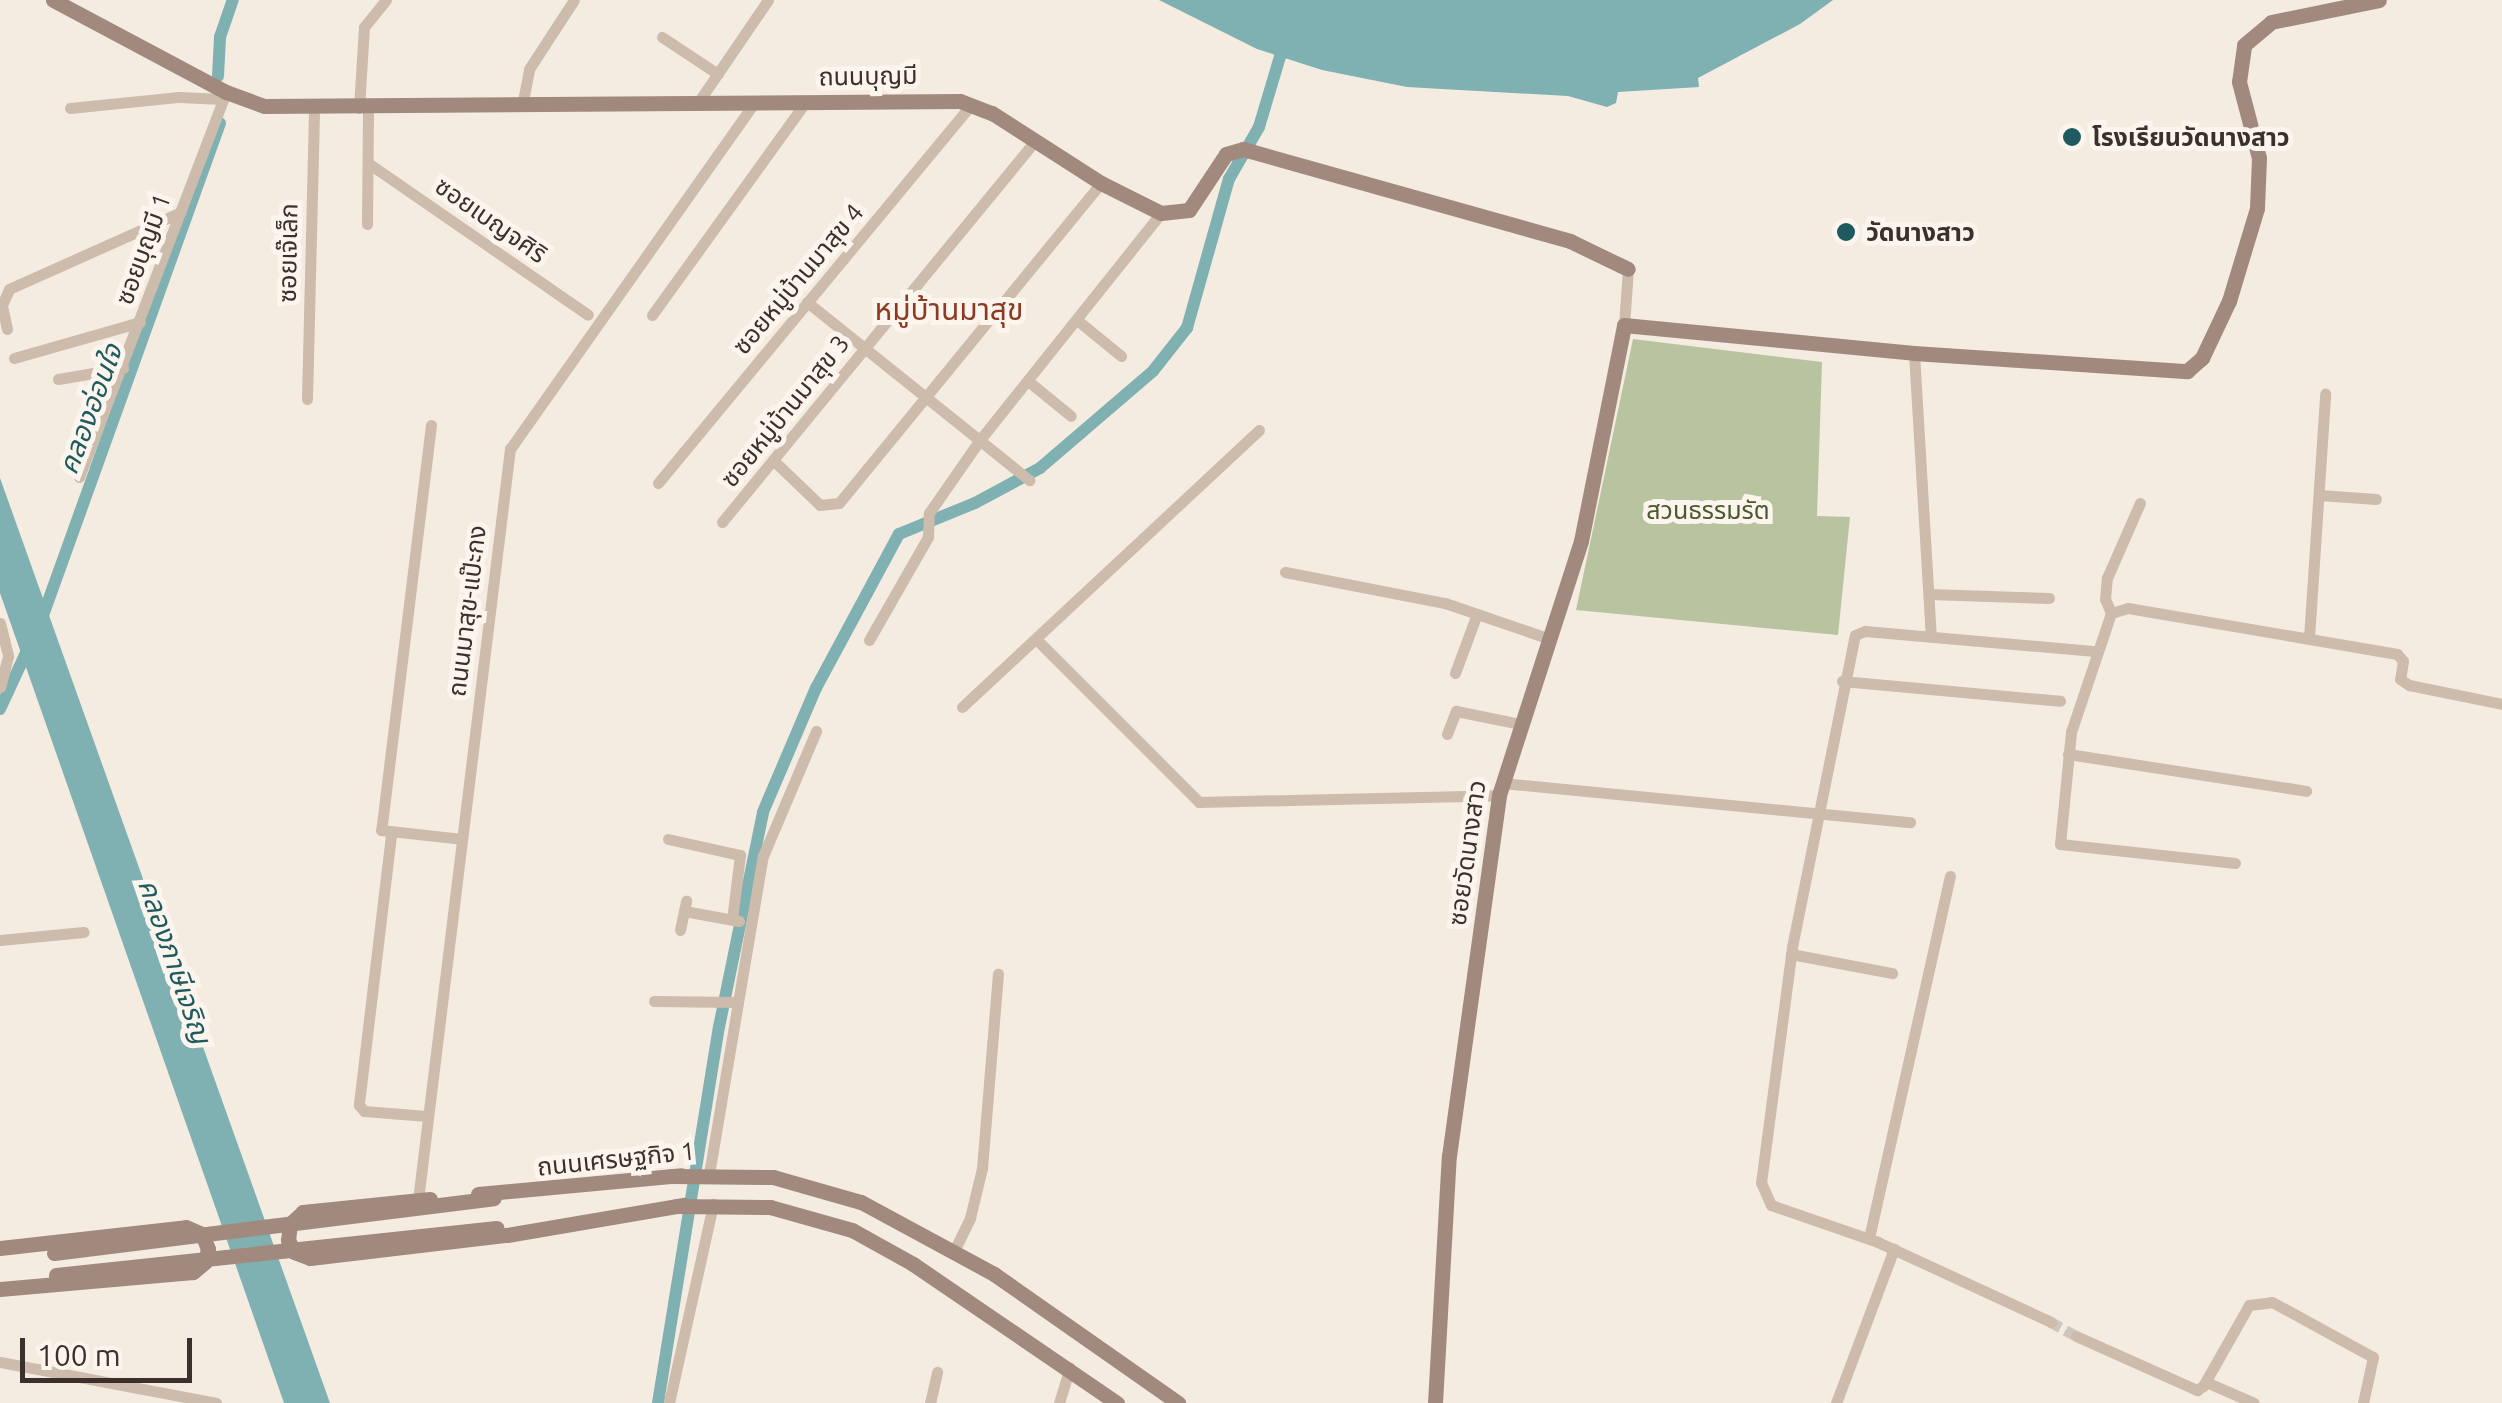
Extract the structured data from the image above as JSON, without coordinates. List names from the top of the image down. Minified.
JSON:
{"streets":{"street":["ถนนบุญมี","ซอยเบญจศิริ","ซอยบุญมี 1","ซอยเจ๊เล็ก","ซอยหมู่บ้านมาสุข 4","ซอยหมู่บ้านมาสุข 3","ถนนมาสุข-แป๊ะกง","ซอยวัดนางสาว","ถนนเศรษฐกิจ 1"]},"crossings":[["ถนนบุญมี","ซอยบุญมี 1"],["ถนนบุญมี","ซอยเจ๊เล็ก"],["ถนนบุญมี","ซอยหมู่บ้านมาสุข 4"],["ถนนบุญมี","ซอยหมู่บ้านมาสุข 3"],["ถนนบุญมี","ถนนมาสุข-แป๊ะกง"]],"districts":["หมู่บ้านมาสุข"],"water":["คลองอ่อนใจ","คลองภาษีเจริญ"],"parks":["สวนธรรมรัต"],"places":["โรงเรียนวัดนางสาว","วัดนางสาว"],"scale_bar":"100 m"}
